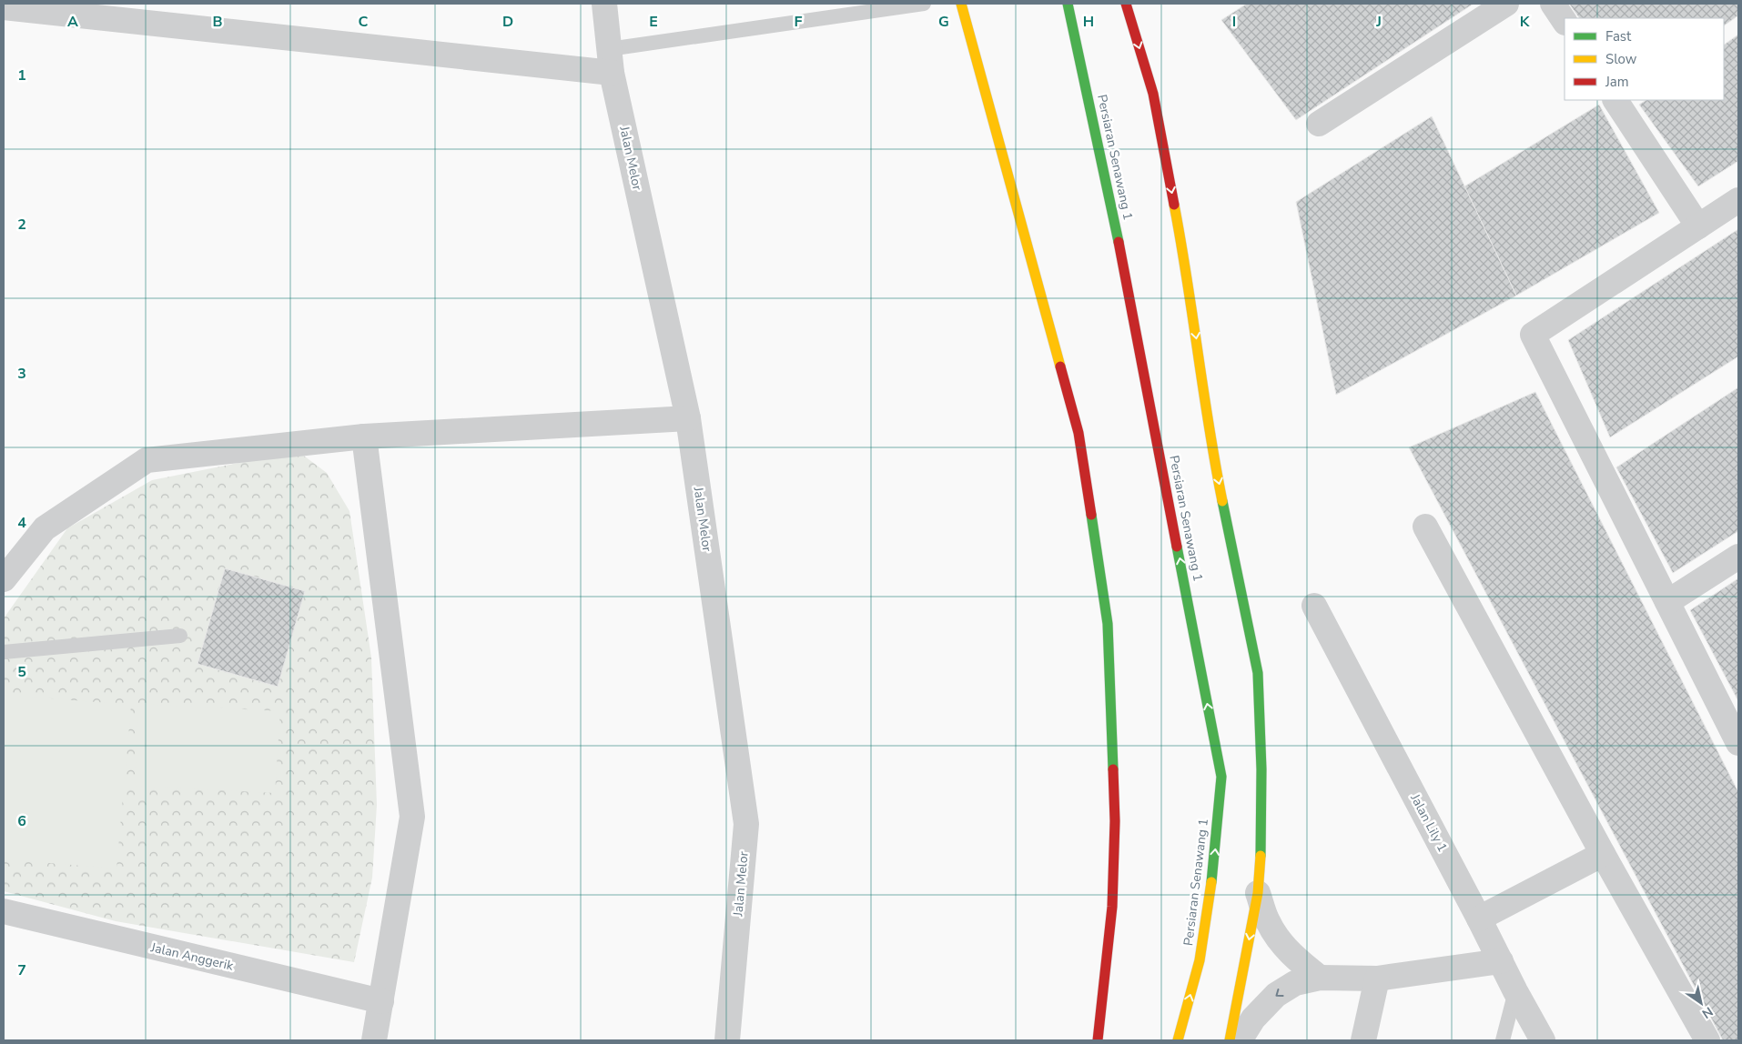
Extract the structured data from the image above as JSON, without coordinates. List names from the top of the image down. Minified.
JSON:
{"streets":{"main road":["Persiaran Senawang 1"],"street":["Jalan Melor","Jalan Lily 1","Jalan Anggerik"]},"legend":["Fast","Slow","Jam"],"north":"bottom right","grid":{"columns":["A","B","C","D","E","F","G","H","I","J","K"],"rows":["1","2","3","4","5","6","7"]}}
